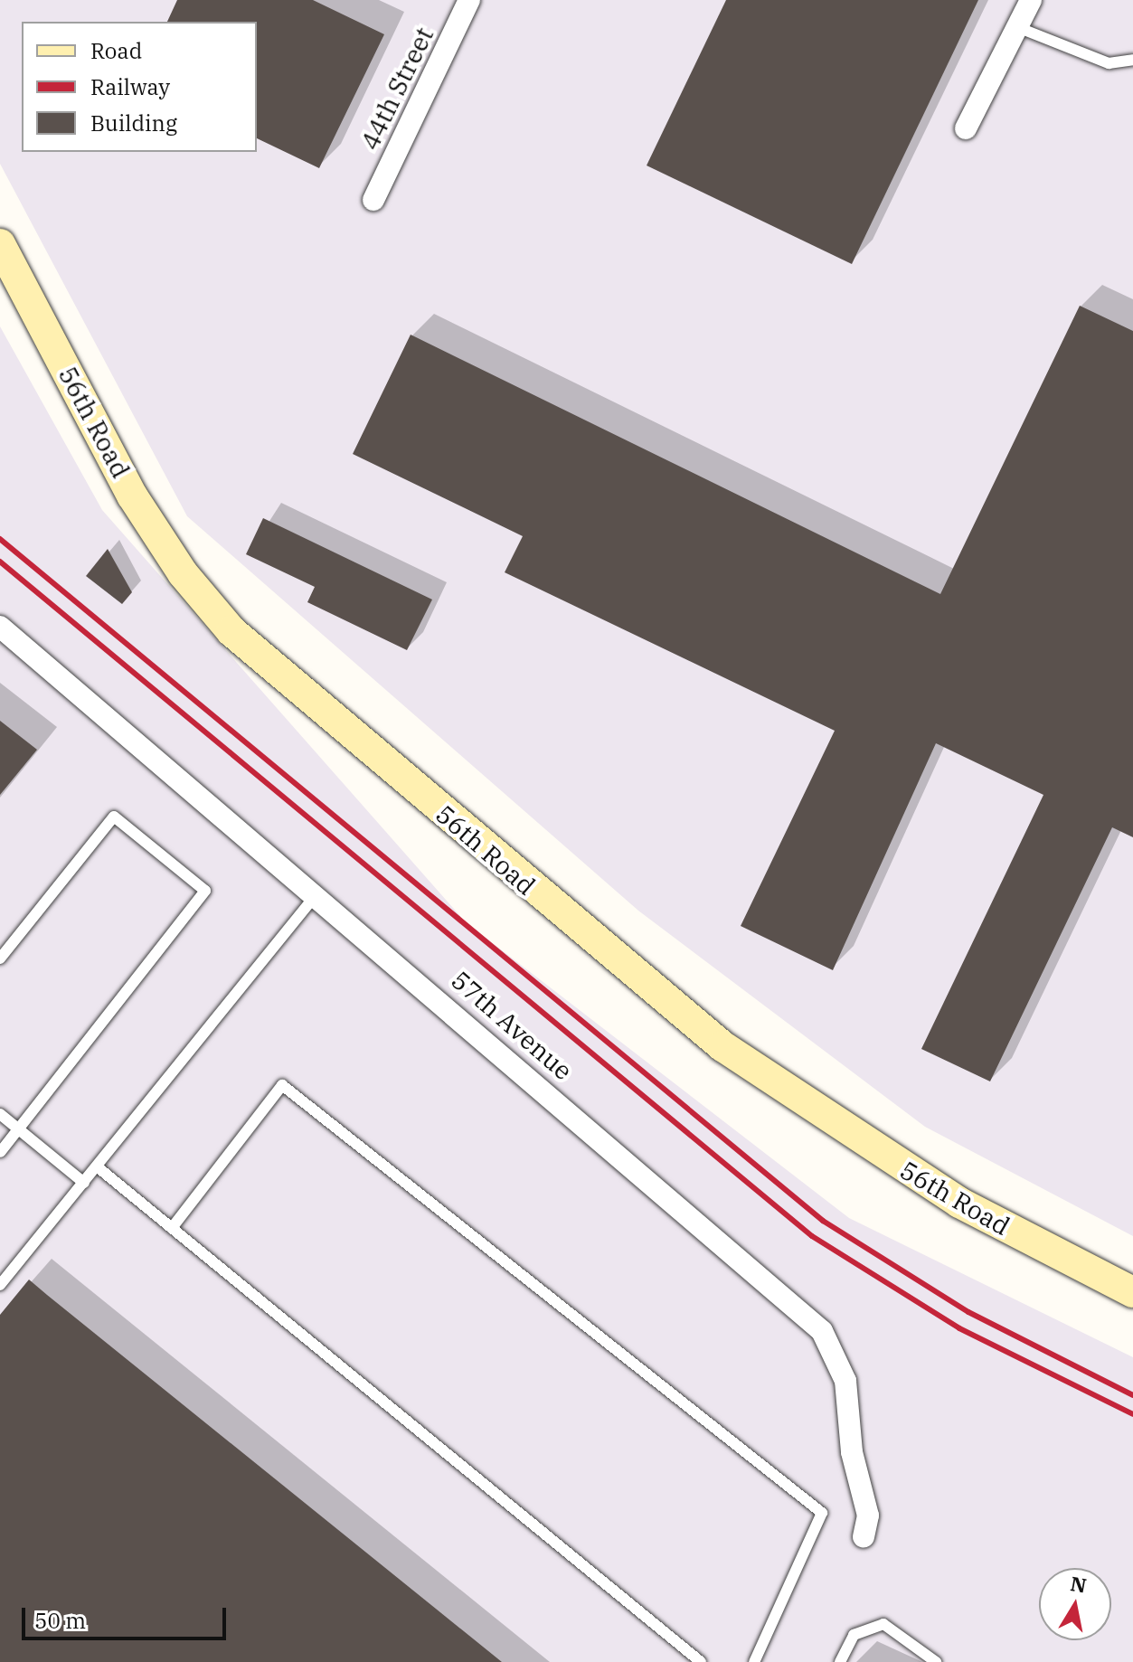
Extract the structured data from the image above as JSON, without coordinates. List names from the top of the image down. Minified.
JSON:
{"streets":{"main road":["56th Road"],"street":["44th Street","57th Avenue"]},"legend":["Road","Railway","Building"],"scale_bar":"50 m","north":"top"}
